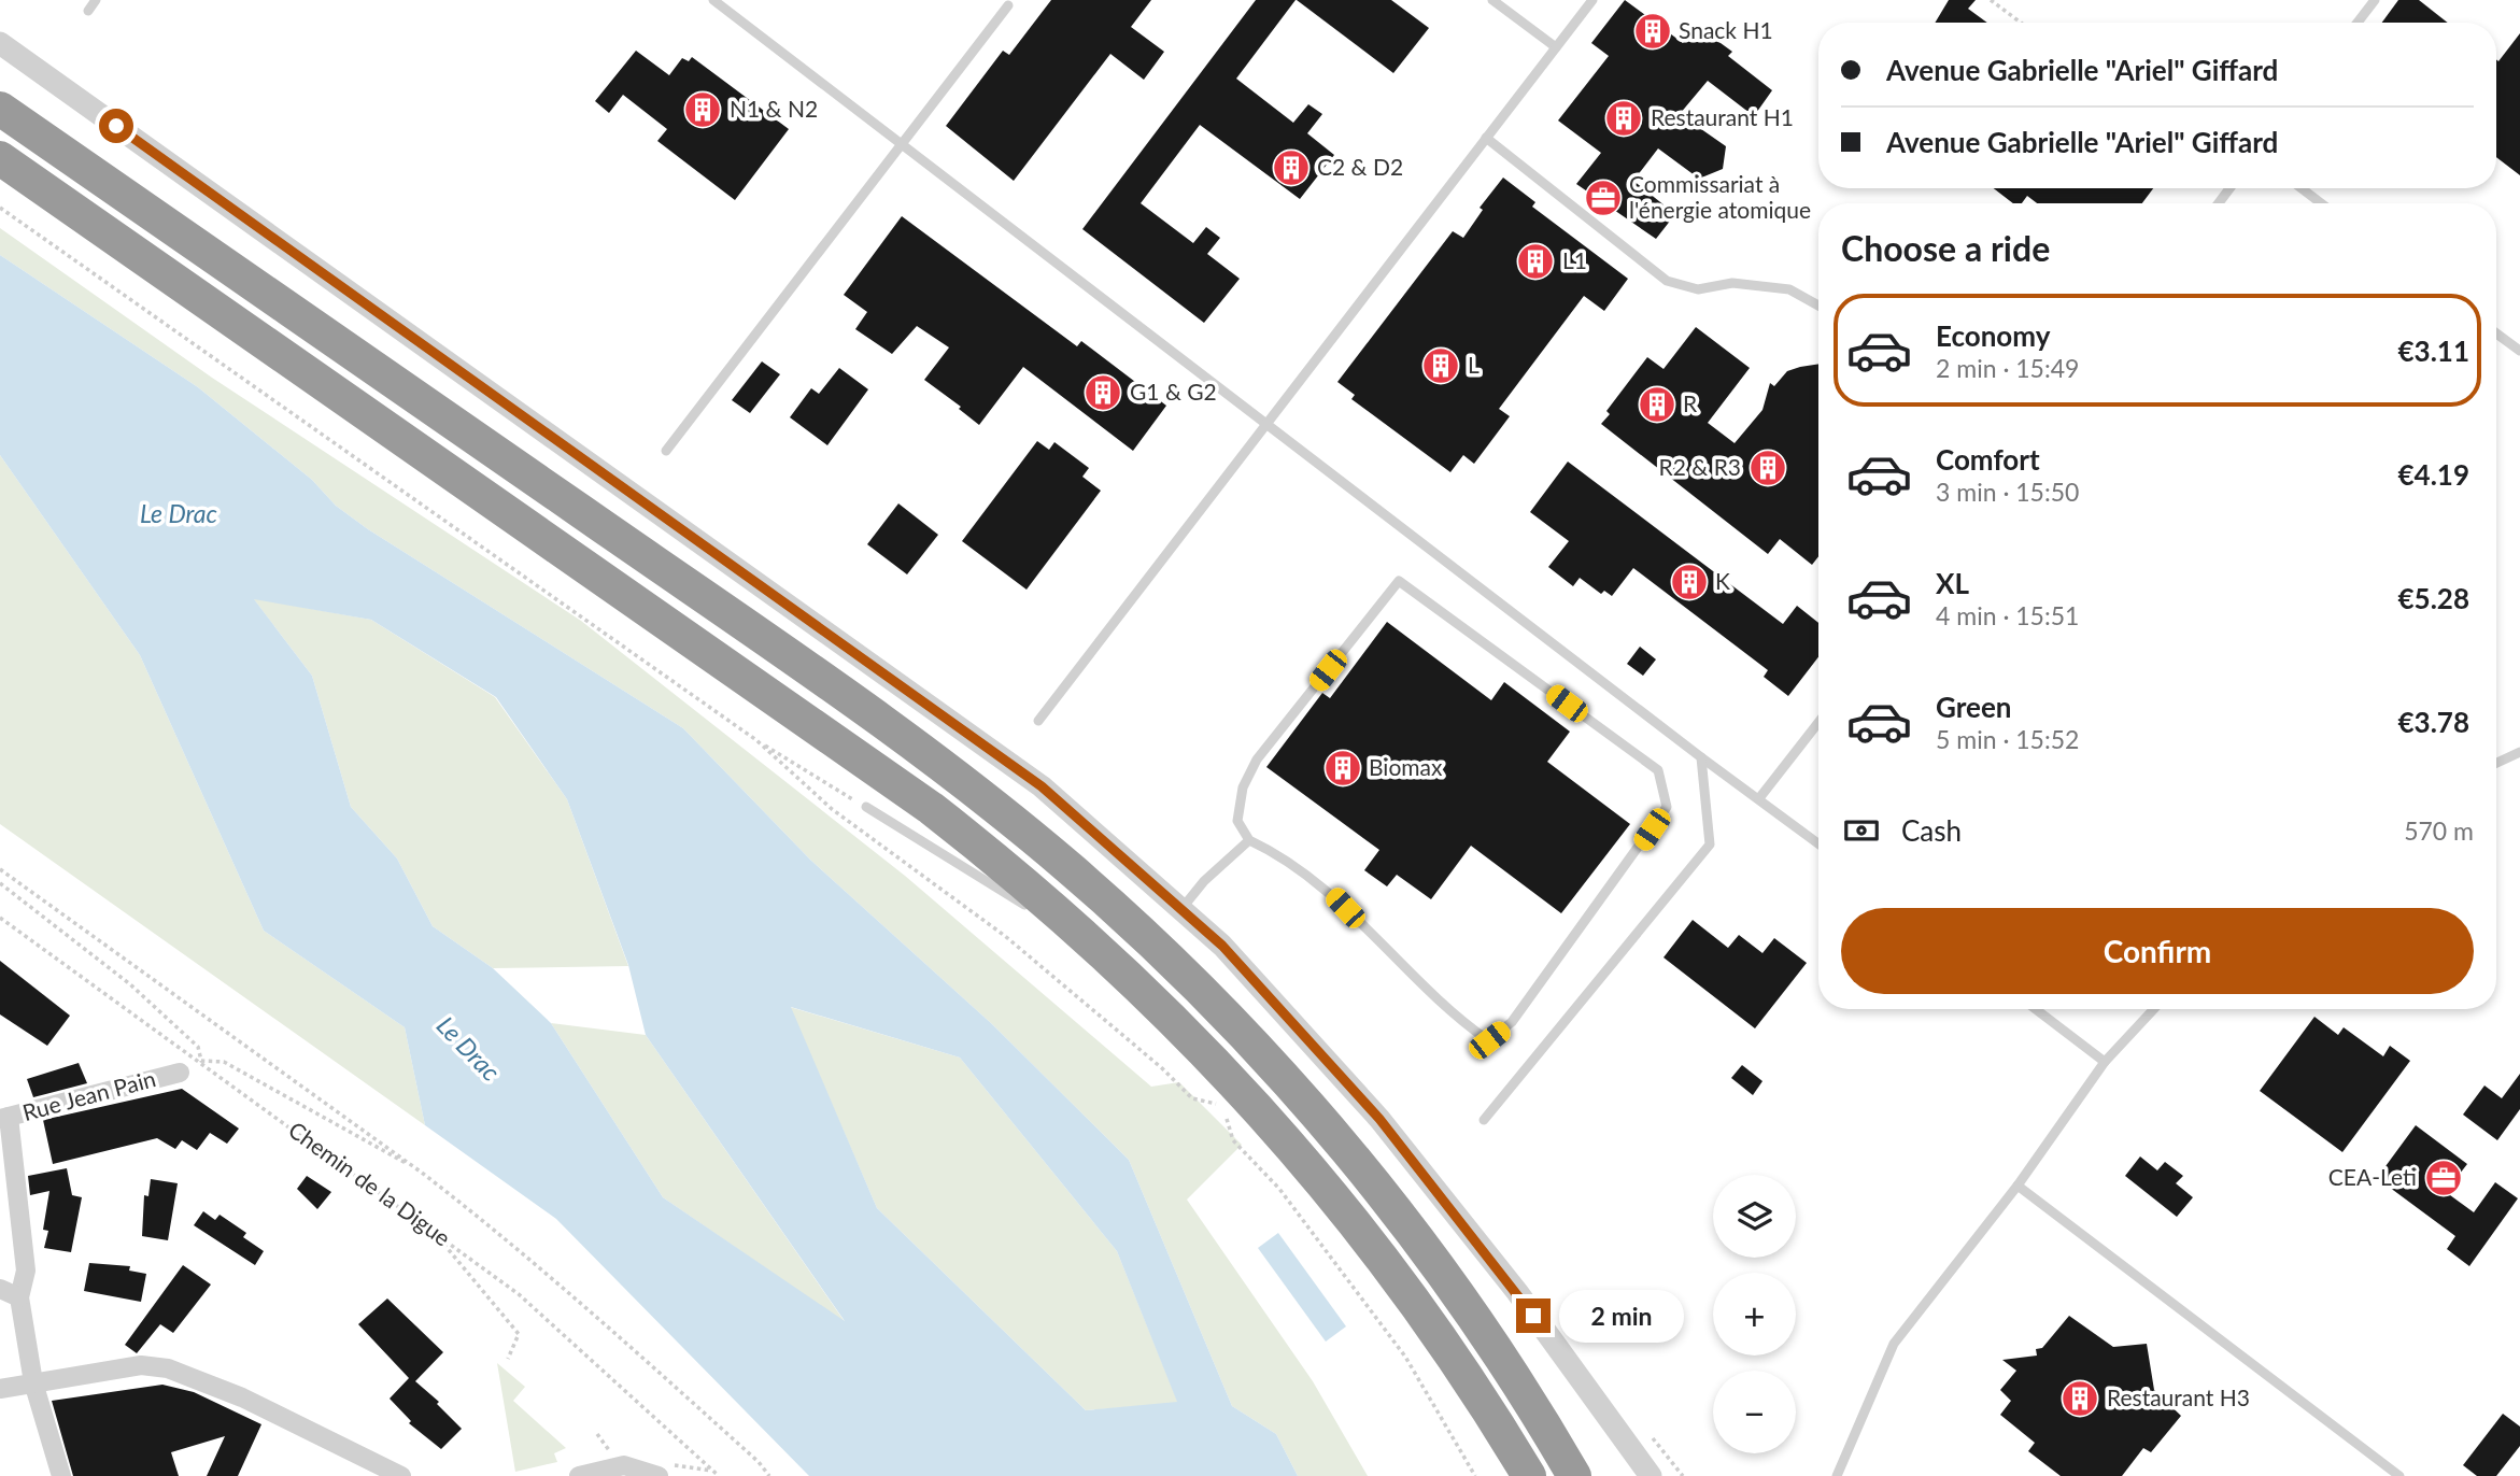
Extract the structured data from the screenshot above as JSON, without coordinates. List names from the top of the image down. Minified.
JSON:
{"streets":{"street":["Rue Jean Pain"],"path":["Chemin de la Digue"]},"water":["Le Drac"],"places":{"building":["Snack H1","N1 & N2","Restaurant H1","C2 & D2","L1","L","G1 & G2","R","R2 & R3","K","Biomax","Restaurant H3"],"office":["Commissariat à l'énergie atomique","CEA-Leti"]},"page":{"banner":["Avenue Gabrielle \"Ariel\" Giffard","Avenue Gabrielle \"Ariel\" Giffard"],"heading":"Choose a ride","list":[{"name":"Economy","note":"2 min · 15:49","value":"€3.11"},{"name":"Comfort","note":"3 min · 15:50","value":"€4.19"},{"name":"XL","note":"4 min · 15:51","value":"€5.28"},{"name":"Green","note":"5 min · 15:52","value":"€3.78"}],"pay":["Cash","570 m"],"buttons":"Confirm","map_buttons":["+","−"],"bubble":"2 min"}}
